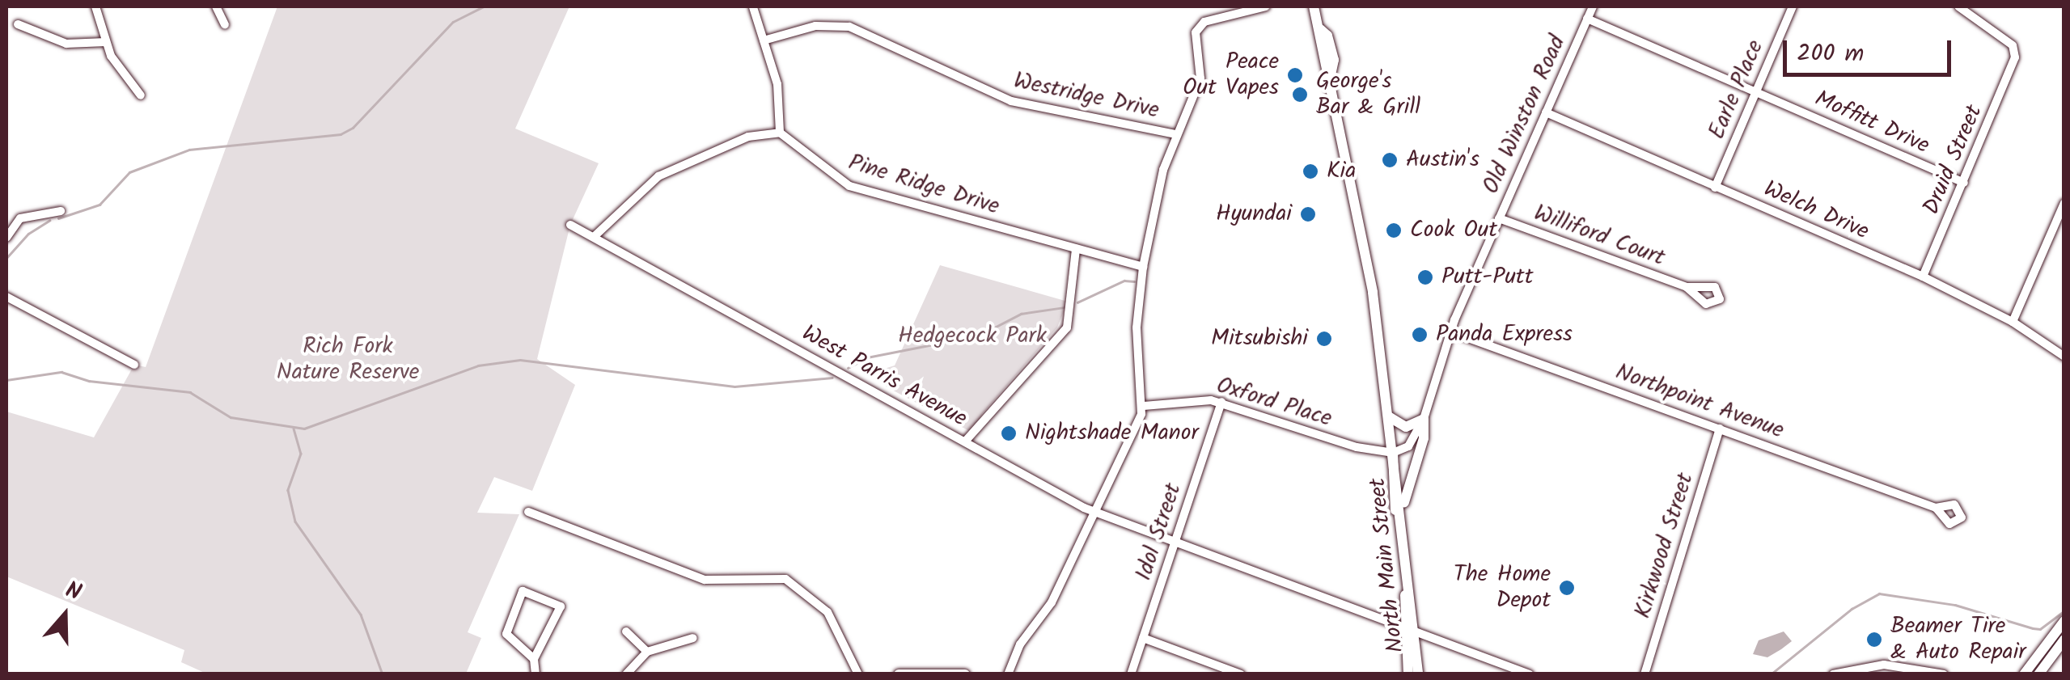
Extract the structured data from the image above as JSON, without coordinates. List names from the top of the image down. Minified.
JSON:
{"streets":{"main road":["North Main Street"],"street":["Earle Place","Westridge Drive","Old Winston Road","Moffitt Drive","Druid Street","Pine Ridge Drive","Welch Drive","Williford Court","West Parris Avenue","Northpoint Avenue","Oxford Place","Idol Street","Kirkwood Street"]},"crossings":[["Earle Place","Moffitt Drive"],["Earle Place","Welch Drive"],["Old Winston Road","Moffitt Drive"],["Old Winston Road","Welch Drive"],["Old Winston Road","Williford Court"],["Old Winston Road","Northpoint Avenue"],["Old Winston Road","Oxford Place"],["Old Winston Road","North Main Street"],["Moffitt Drive","Druid Street"],["Druid Street","Welch Drive"],["West Parris Avenue","Idol Street"],["West Parris Avenue","North Main Street"],["Northpoint Avenue","Kirkwood Street"],["Oxford Place","Idol Street"],["Oxford Place","North Main Street"]],"parks":["Hedgecock Park","Rich Fork Nature Reserve"],"places":["Peace Out Vapes","George's Bar & Grill","Austin's","Kia","Hyundai","Cook Out","Putt-Putt","Panda Express","Mitsubishi","Nightshade Manor","The Home Depot","Beamer Tire & Auto Repair"],"scale_bar":"200 m","north":"top"}
